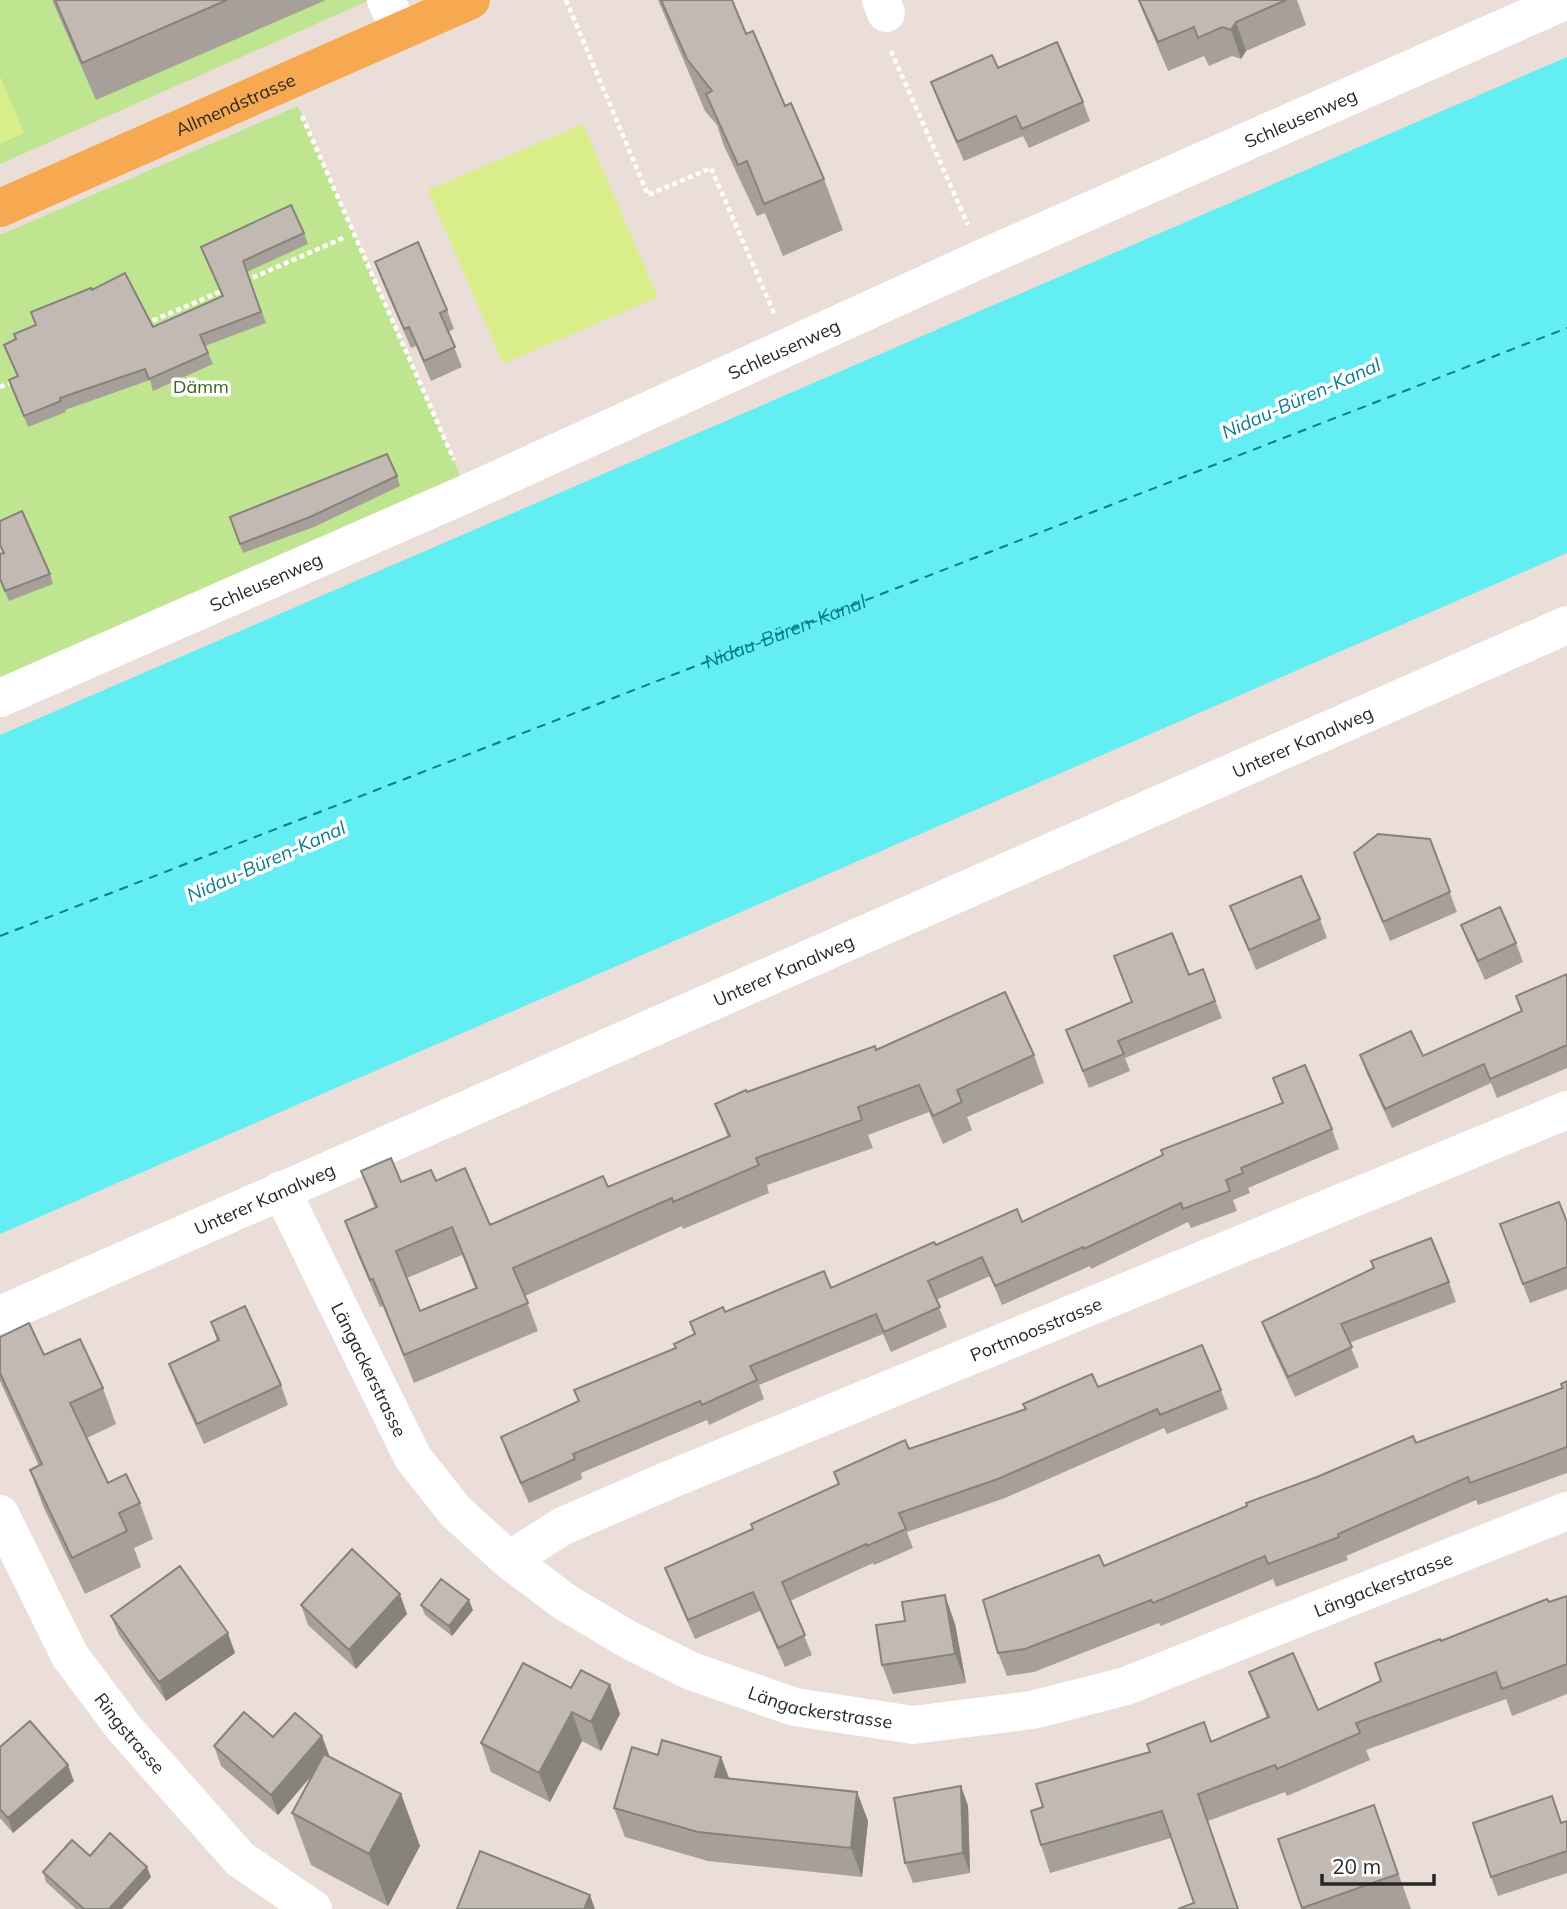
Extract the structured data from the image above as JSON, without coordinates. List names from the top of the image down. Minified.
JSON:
{"streets":{"main road":["Allmendstrasse"],"street":["Schleusenweg","Unterer Kanalweg","Portmoosstrasse","Längackerstrasse","Ringstrasse"]},"crossings":[["Unterer Kanalweg","Längackerstrasse"],["Portmoosstrasse","Längackerstrasse"]],"water":["Nidau-Büren-Kanal"],"parks":["Dämm"],"scale_bar":"20 m"}
